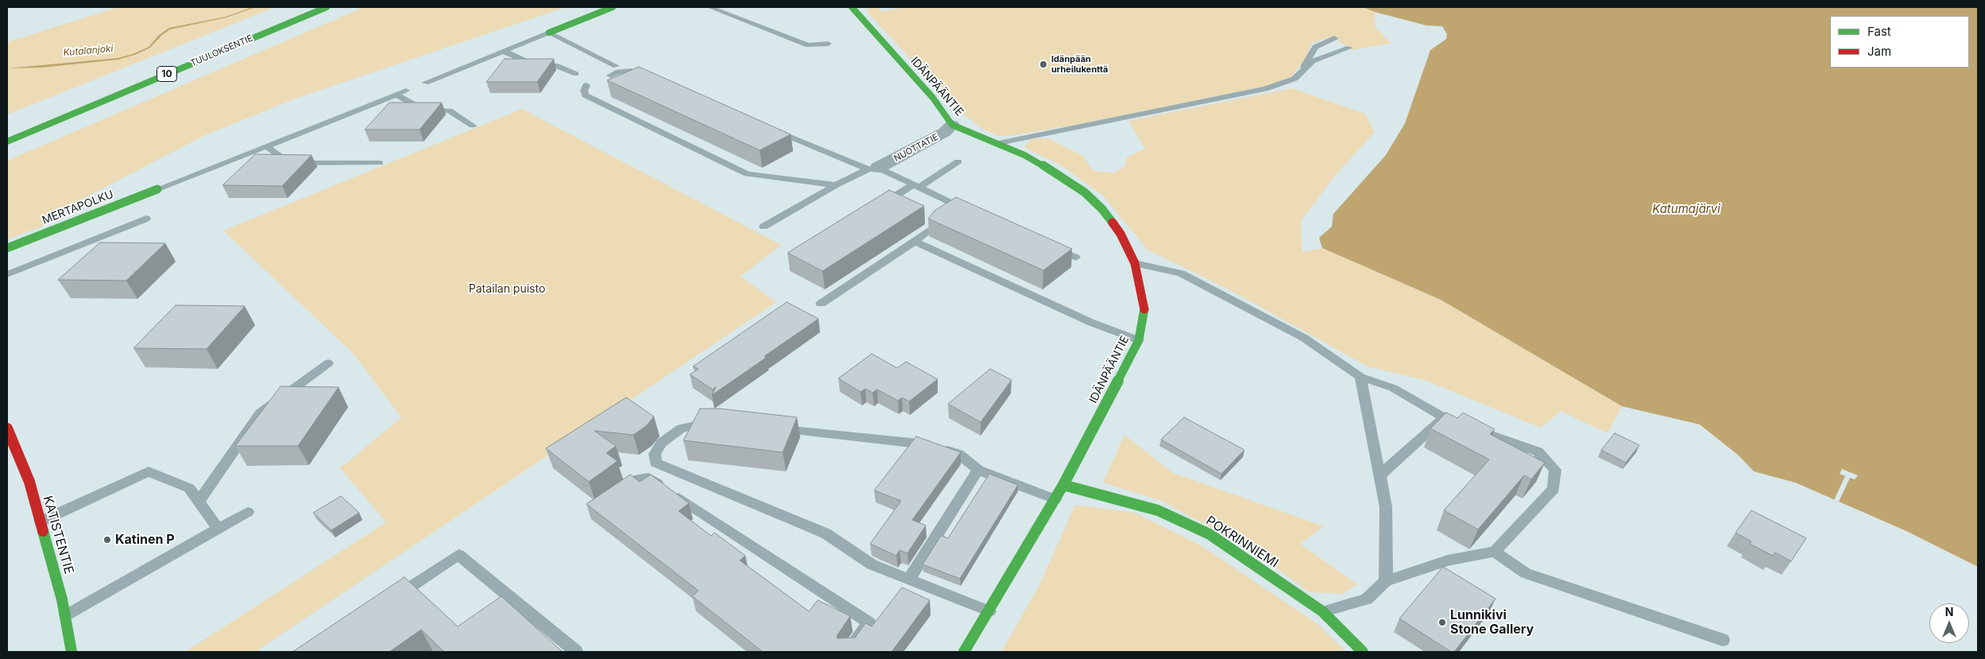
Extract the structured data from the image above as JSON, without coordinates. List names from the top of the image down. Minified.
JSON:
{"streets":{"main road":["TUULOKSENTIE","10","IDÄNPÄÄNTIE","MERTAPOLKU","KATISTENTIE","POKRINNIEMI"],"street":["NUOTTATIE"]},"crossings":[["IDÄNPÄÄNTIE","NUOTTATIE"],["IDÄNPÄÄNTIE","POKRINNIEMI"]],"water":["Kutalanjoki","Katumajärvi"],"parks":["Patailan puisto"],"places":["Idänpään urheilukenttä","Katinen P","Lunnikivi Stone Gallery"],"legend":["Fast","Jam"],"north":"top"}
